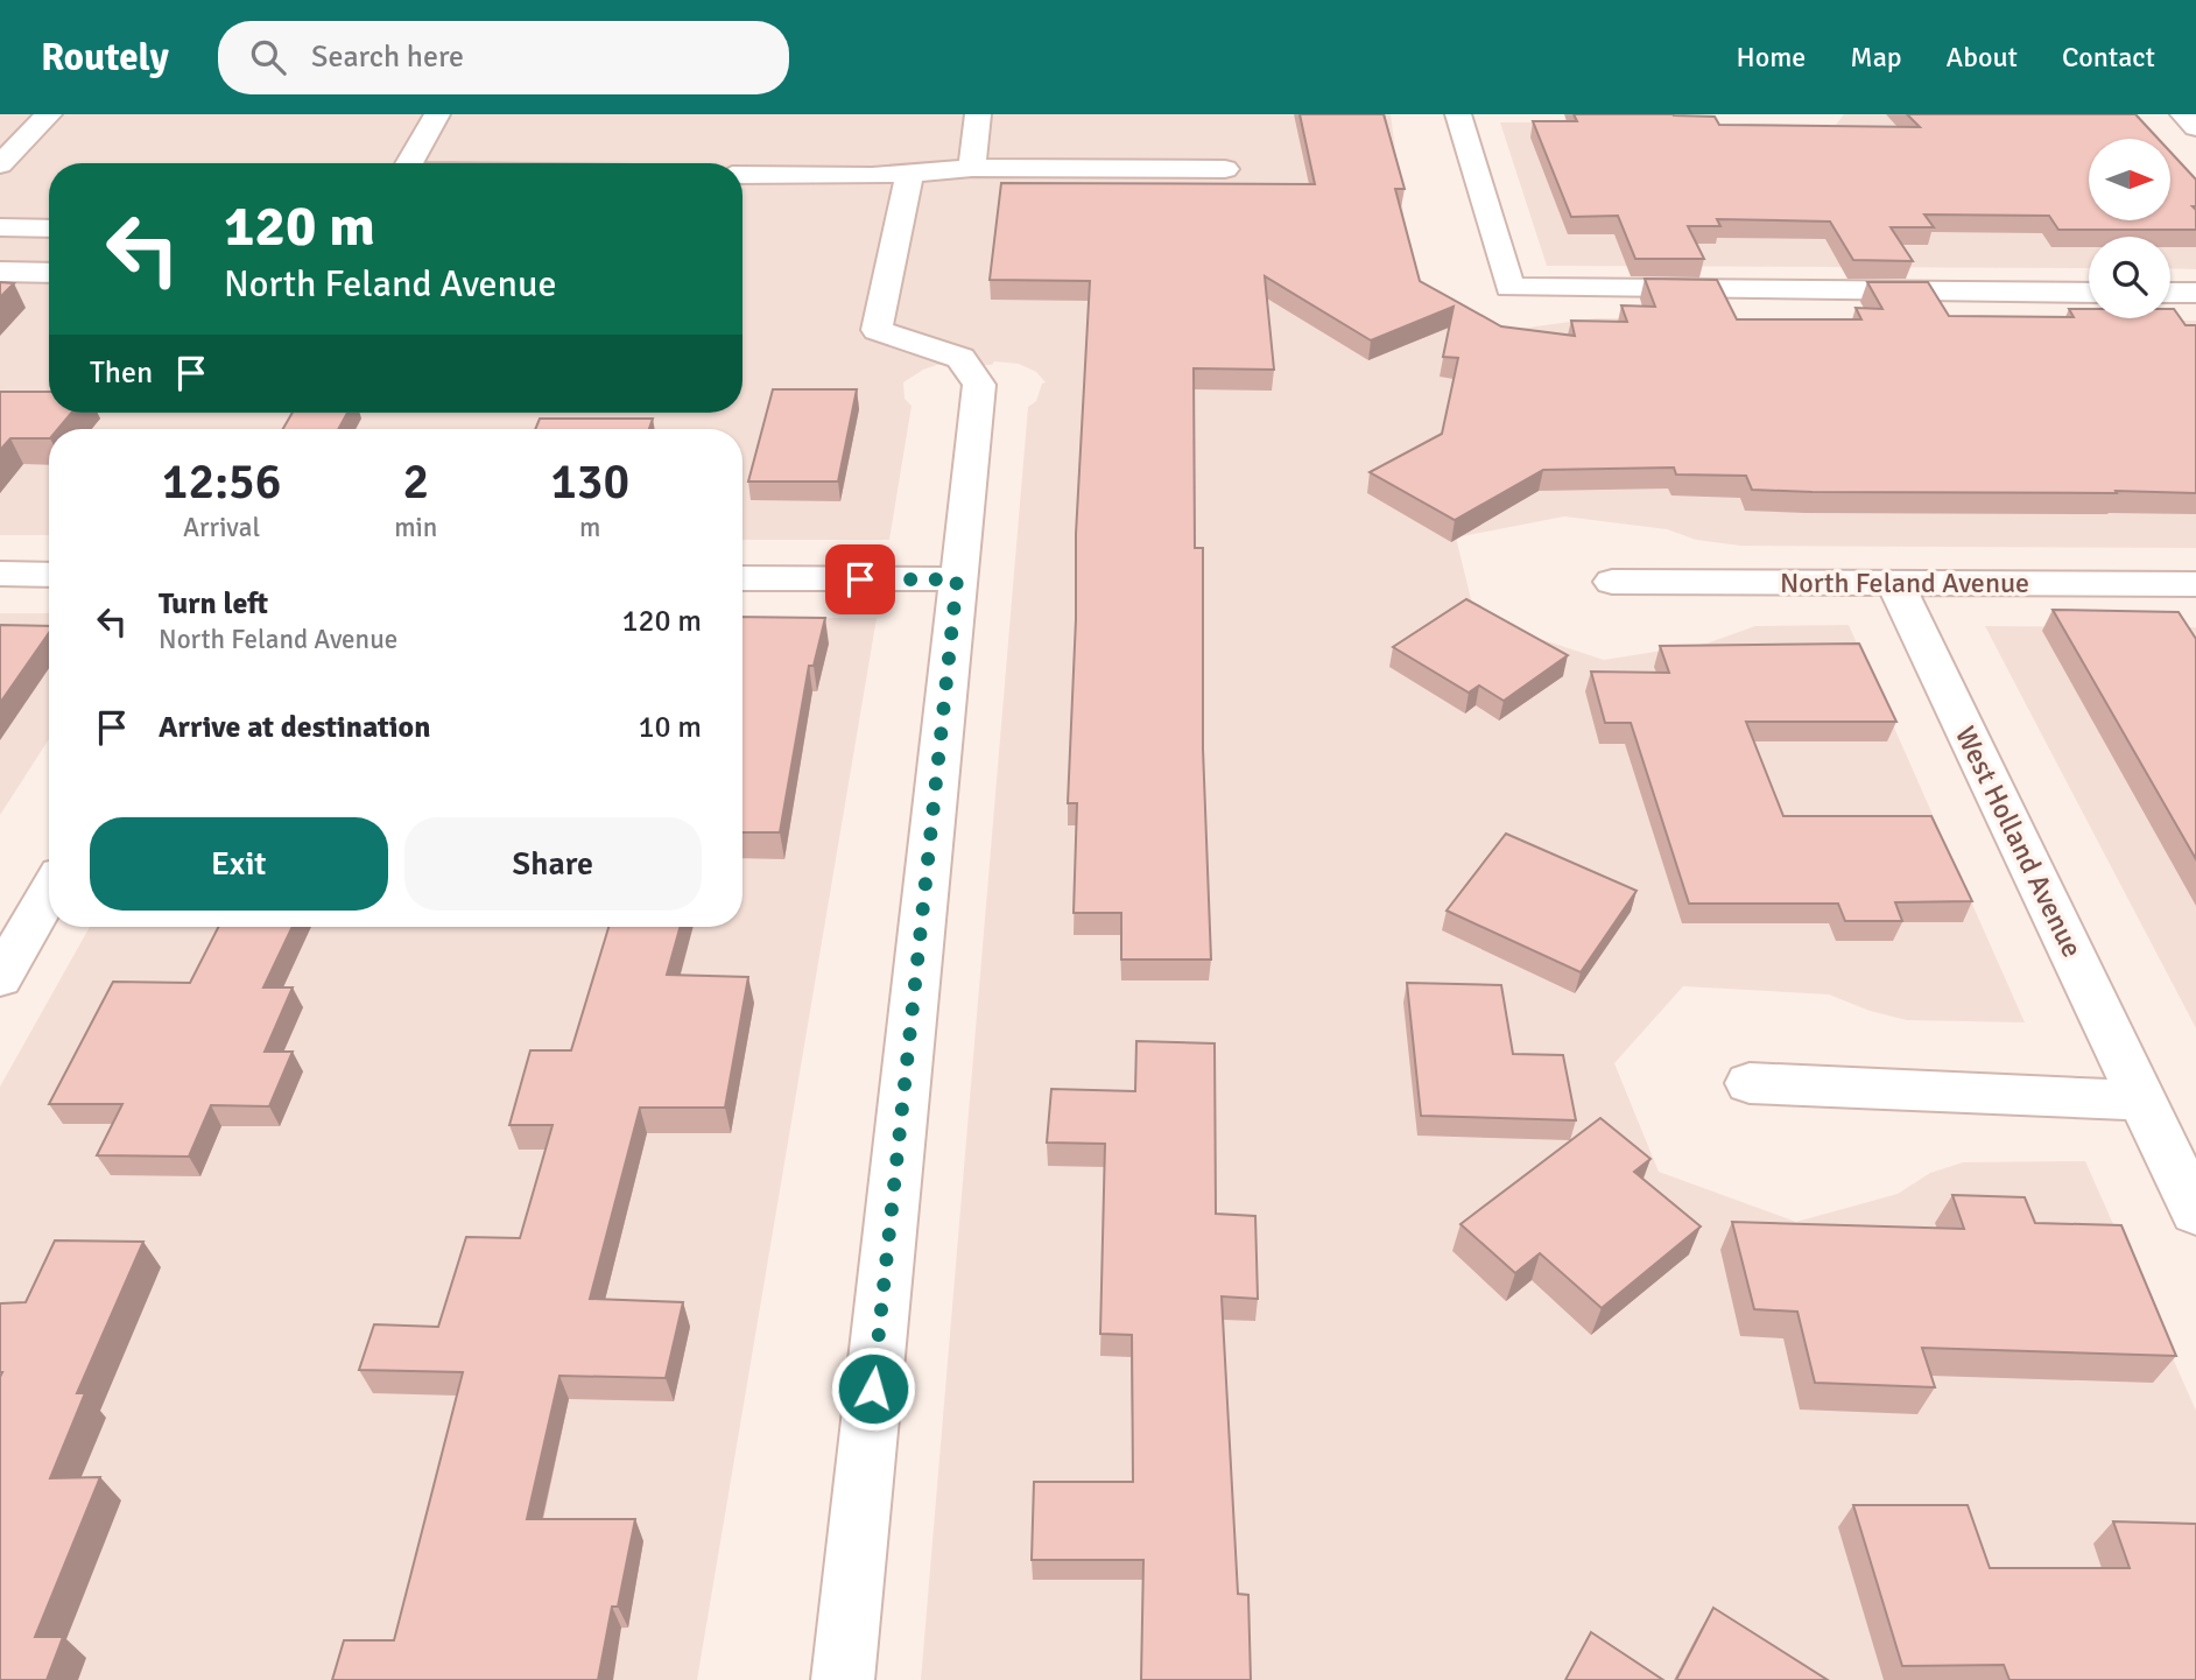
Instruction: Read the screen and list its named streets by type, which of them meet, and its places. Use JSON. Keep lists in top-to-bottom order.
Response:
{
  "streets": {
    "street": ["North Feland Avenue", "West Holland Avenue"]
  },
  "crossings": [
    ["North Feland Avenue", "West Holland Avenue"]
  ],
  "north": "right",
  "page": {
    "header": "Routely",
    "search": "Search here",
    "nav": [
      "Home",
      "Map",
      "About",
      "Contact"
    ],
    "turn": ["120 m", "North Feland Avenue"],
    "then": "Then",
    "eta": [
      "12:56",
      "Arrival",
      "2",
      "min",
      "130",
      "m"
    ],
    "list": [
      {
        "name": "Turn left",
        "note": "North Feland Avenue",
        "value": "120 m"
      },
      {
        "name": "Arrive at destination",
        "value": "10 m"
      }
    ],
    "buttons": ["Exit", "Share"]
  }
}
